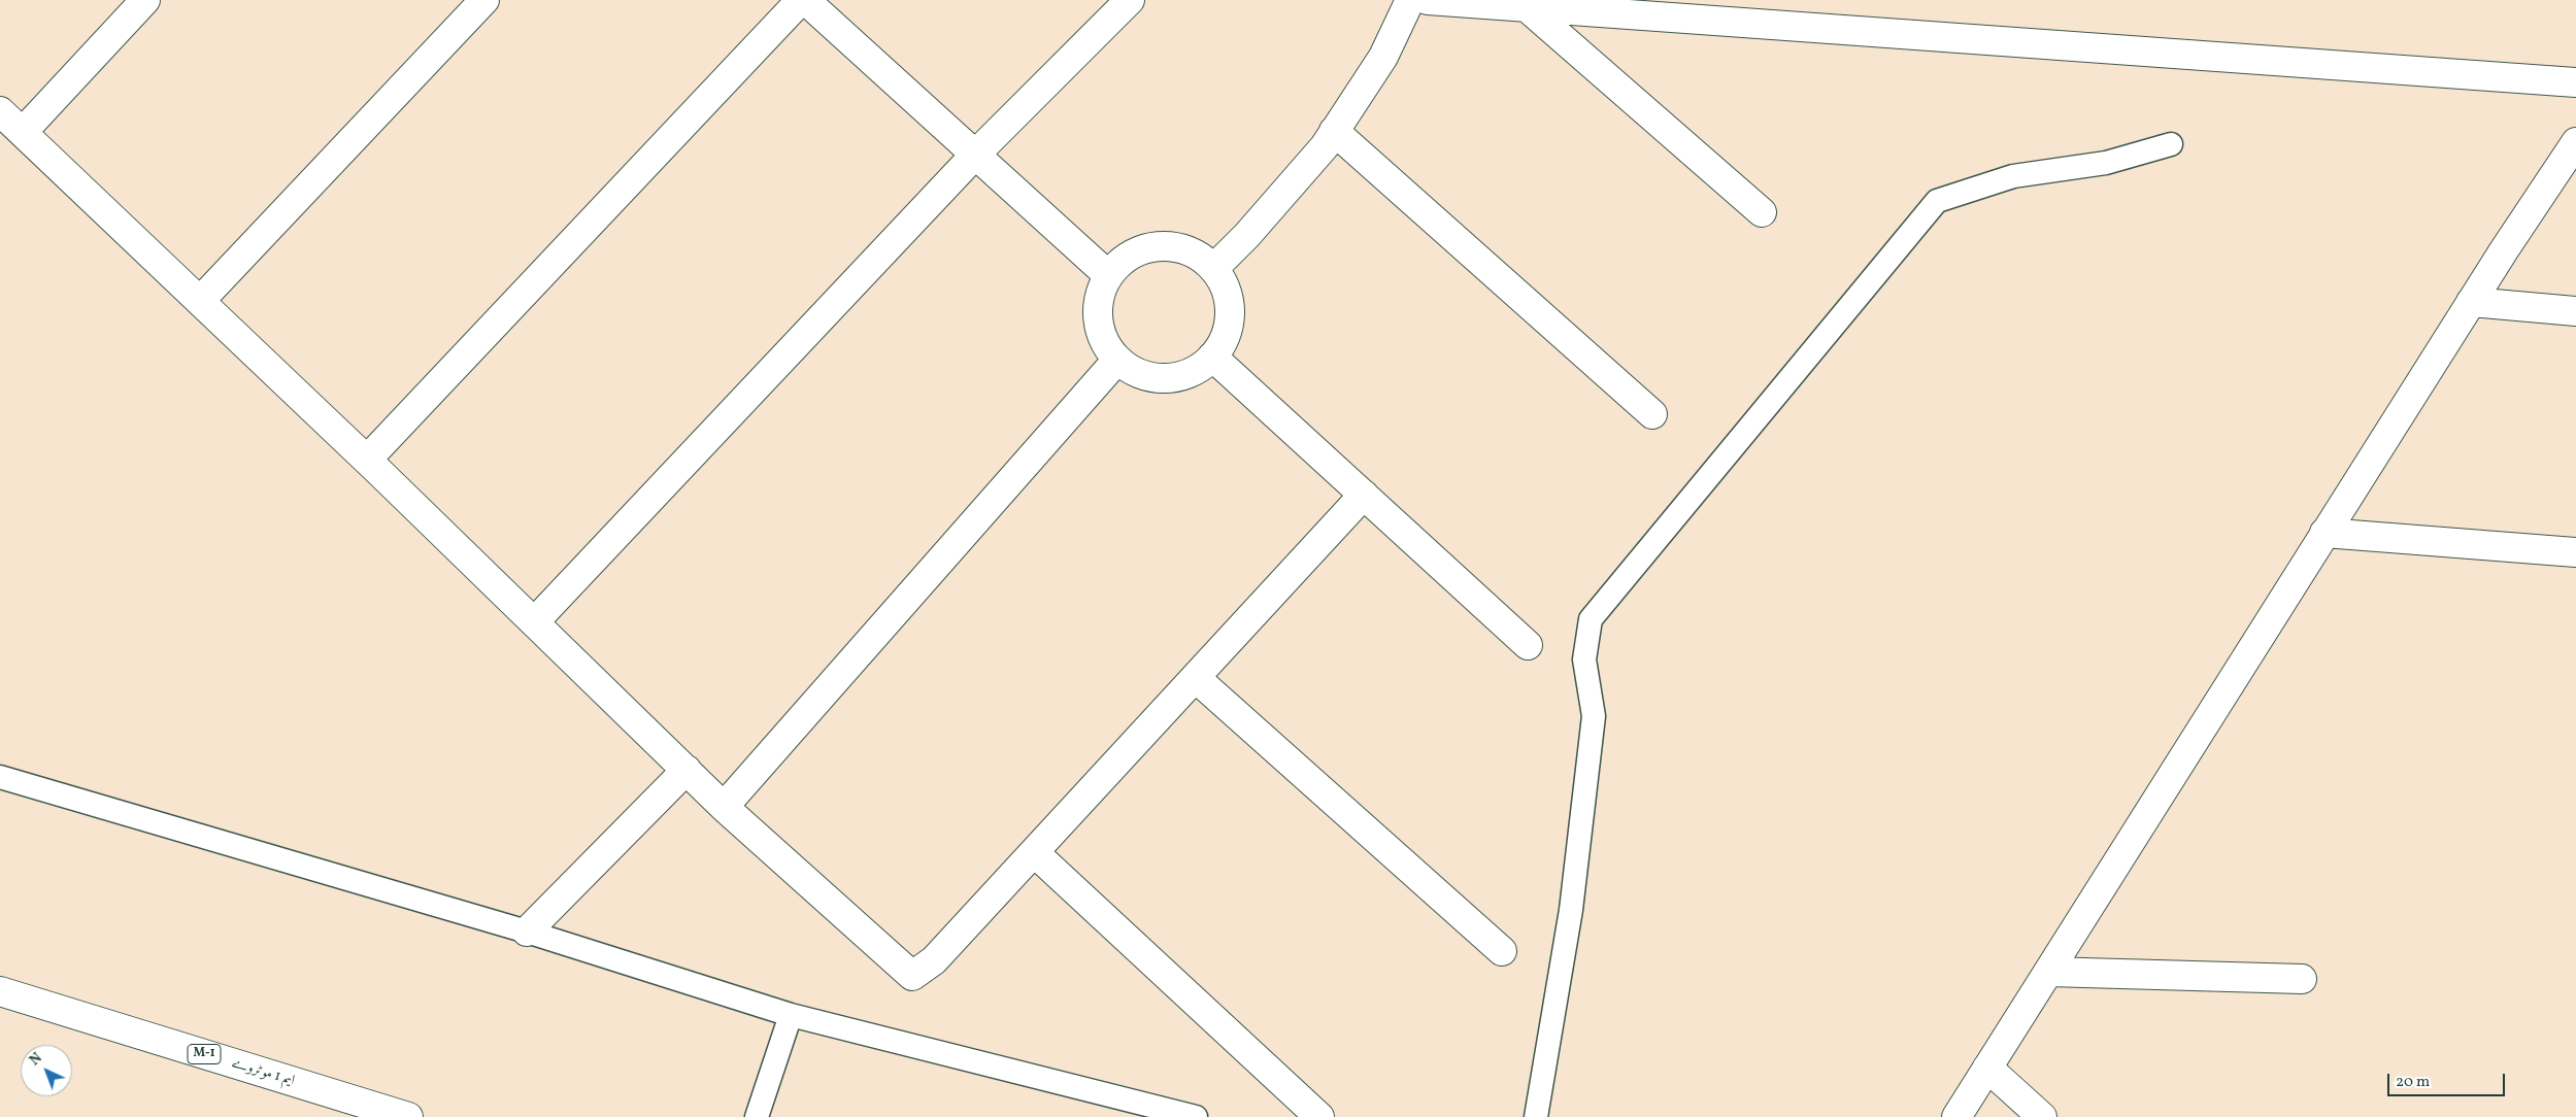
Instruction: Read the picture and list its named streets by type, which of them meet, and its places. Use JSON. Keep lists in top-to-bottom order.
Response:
{
  "streets": {
    "main road": ["M-1", "ایم 1 موٹروے"]
  },
  "scale_bar": "20 m",
  "north": "top left"
}
